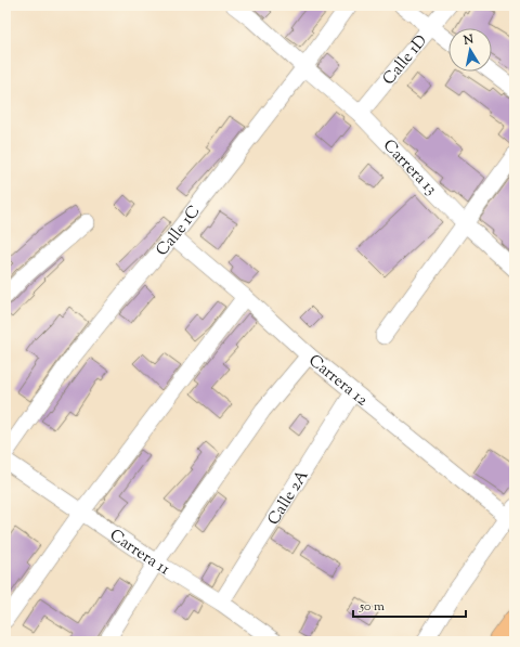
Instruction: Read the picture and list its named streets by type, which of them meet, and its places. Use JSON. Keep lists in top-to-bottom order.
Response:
{
  "streets": {
    "street": [
      "Calle 1D",
      "Carrera 13",
      "Calle 1C",
      "Carrera 12",
      "Calle 2A",
      "Carrera 11"
    ]
  },
  "crossings": [
    ["Calle 1D", "Carrera 13"],
    ["Carrera 13", "Calle 1C"],
    ["Calle 1C", "Carrera 12"],
    ["Carrera 12", "Calle 2A"],
    ["Calle 2A", "Carrera 11"]
  ],
  "scale_bar": "50 m",
  "north": "top"
}
